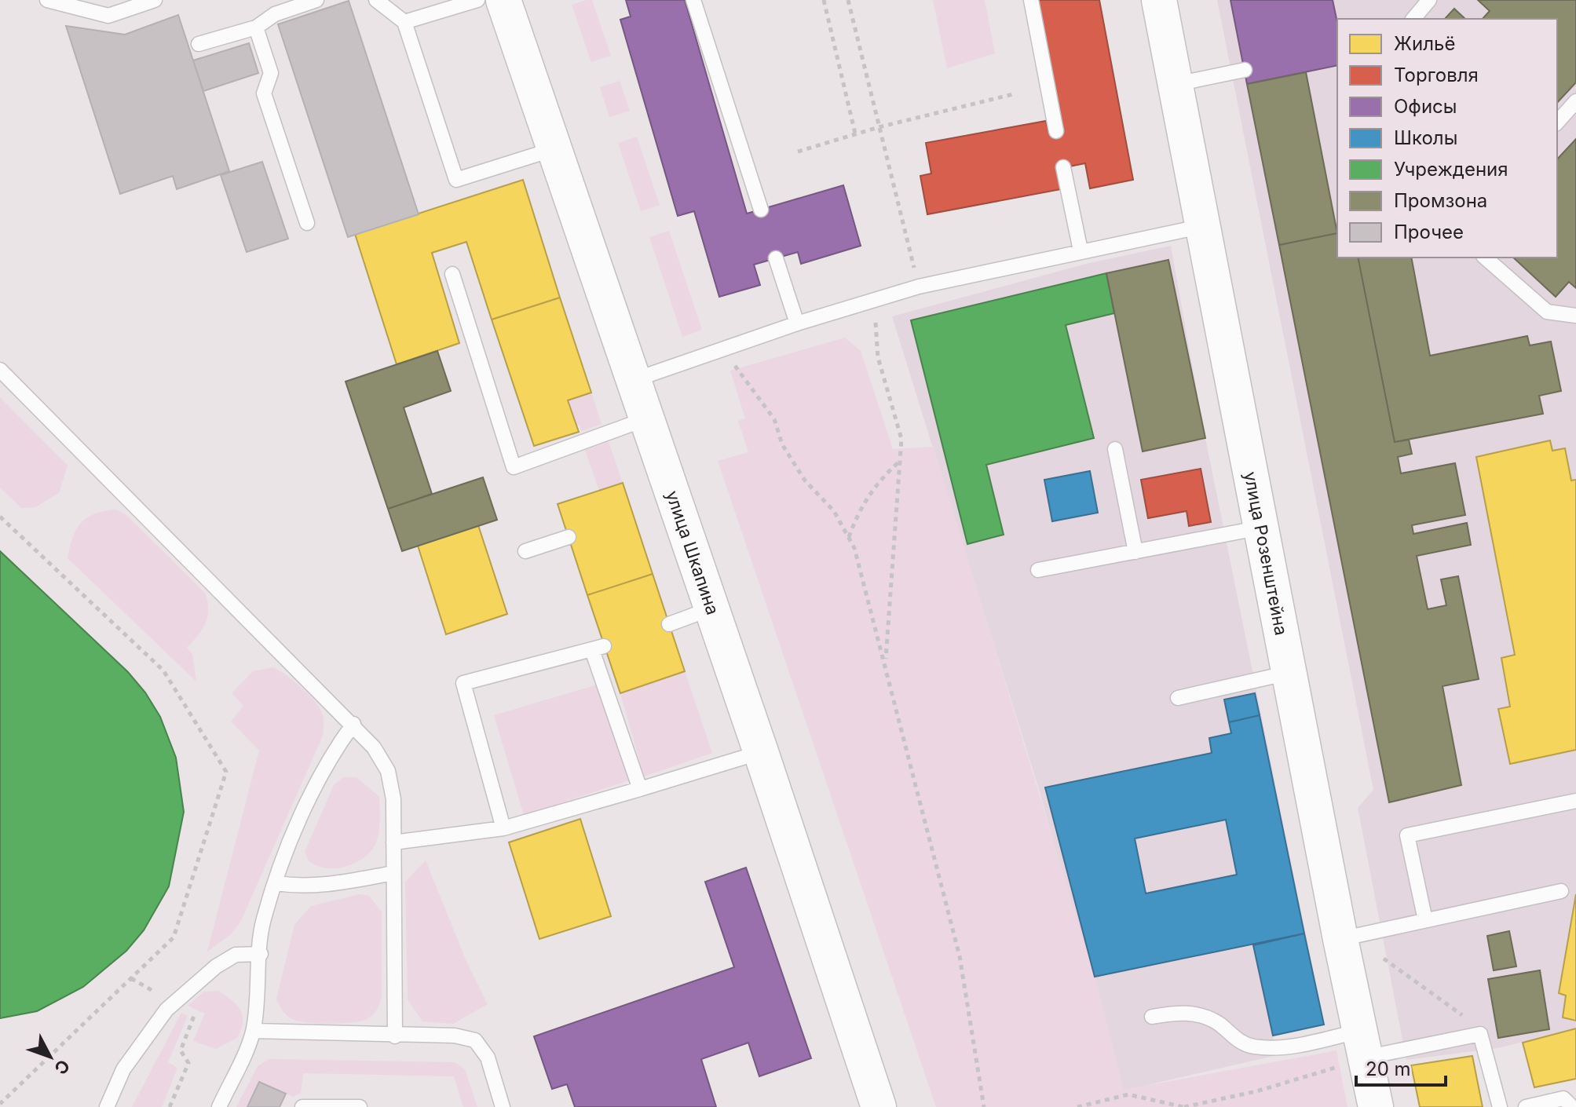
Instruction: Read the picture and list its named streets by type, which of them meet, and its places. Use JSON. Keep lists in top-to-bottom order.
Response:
{
  "streets": {
    "main road": ["улица Шкапина", "улица Розенштейна"]
  },
  "legend": [
    "Жильё",
    "Торговля",
    "Офисы",
    "Школы",
    "Учреждения",
    "Промзона",
    "Прочее"
  ],
  "scale_bar": "20 m",
  "north": "bottom right"
}
